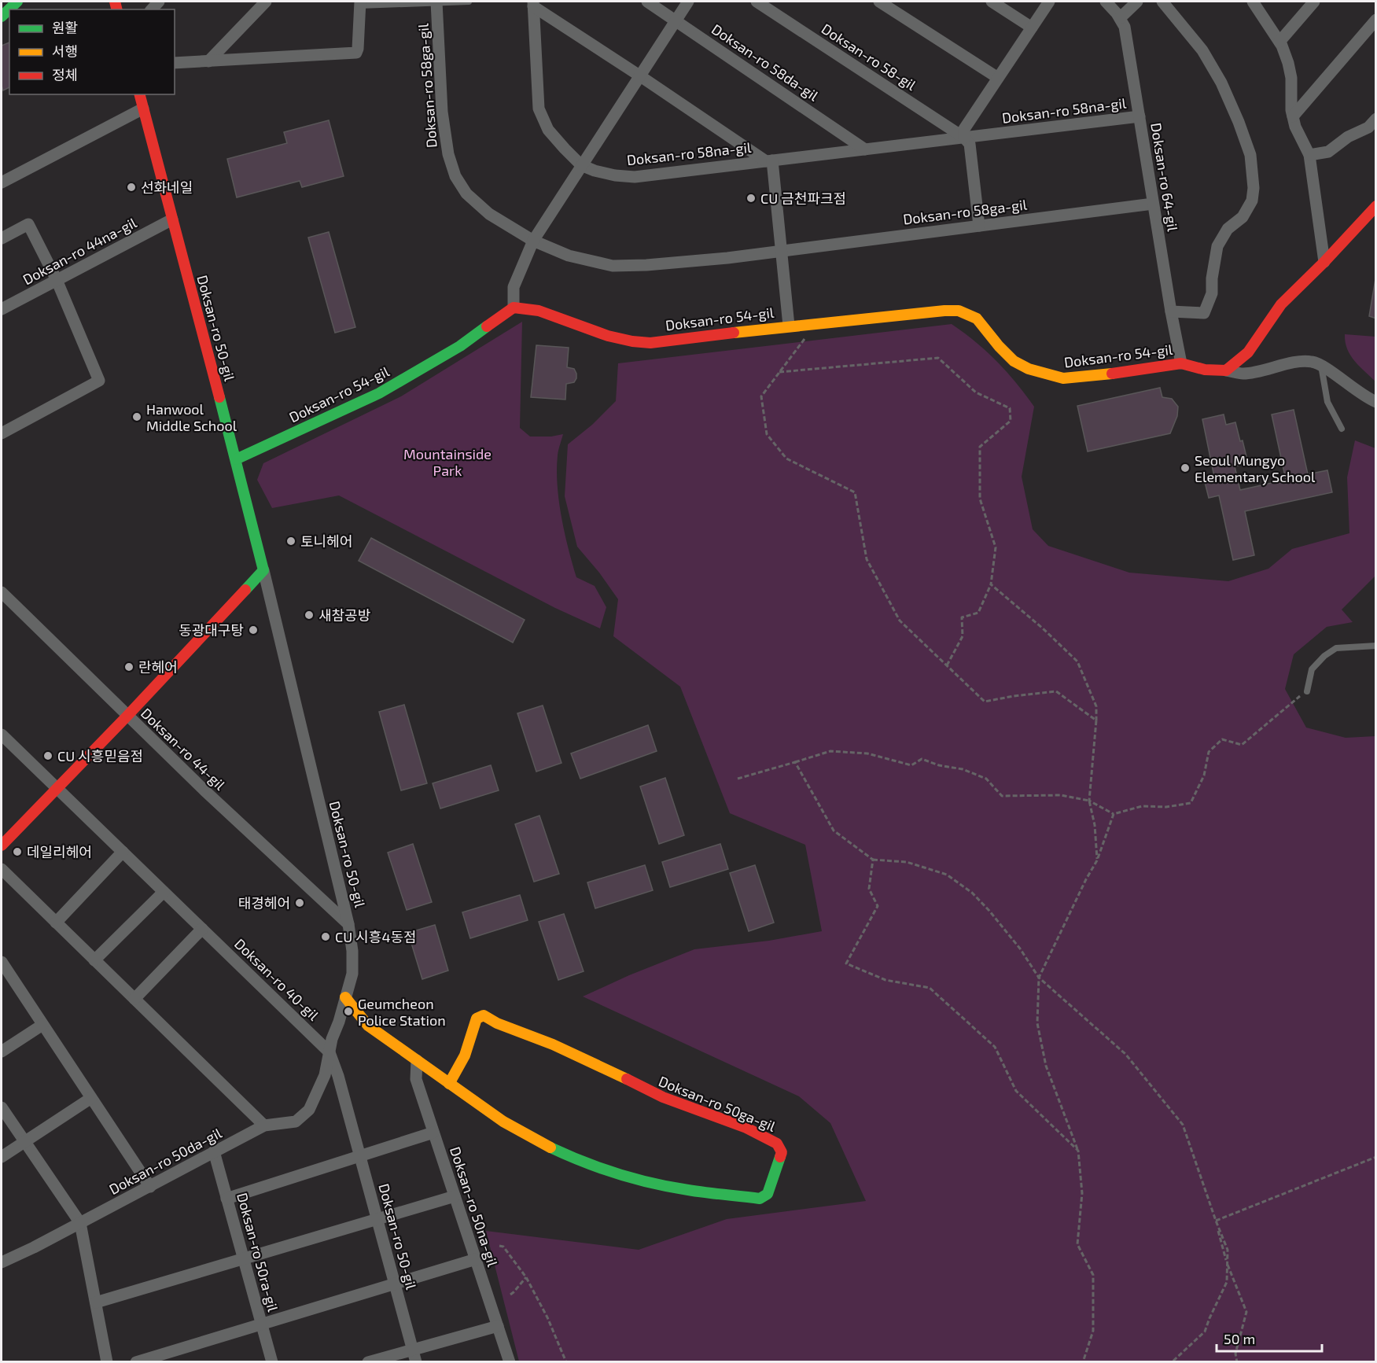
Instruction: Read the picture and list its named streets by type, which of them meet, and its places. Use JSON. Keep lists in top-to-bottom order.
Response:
{
  "streets": {
    "street": [
      "Doksan-ro 58-gil",
      "Doksan-ro 58da-gil",
      "Doksan-ro 58ga-gil",
      "Doksan-ro 58na-gil",
      "Doksan-ro 64-gil",
      "Doksan-ro 44na-gil",
      "Doksan-ro 54-gil",
      "Doksan-ro 50-gil",
      "Doksan-ro 44-gil",
      "Doksan-ro 40-gil",
      "Doksan-ro 50ga-gil",
      "Doksan-ro 50da-gil",
      "Doksan-ro 50na-gil",
      "Doksan-ro 50ra-gil"
    ]
  },
  "crossings": [
    ["Doksan-ro 58-gil", "Doksan-ro 58na-gil"],
    ["Doksan-ro 58da-gil", "Doksan-ro 58na-gil"],
    ["Doksan-ro 58ga-gil", "Doksan-ro 58na-gil"],
    ["Doksan-ro 58ga-gil", "Doksan-ro 64-gil"],
    ["Doksan-ro 58na-gil", "Doksan-ro 64-gil"],
    ["Doksan-ro 64-gil", "Doksan-ro 54-gil"],
    ["Doksan-ro 44na-gil", "Doksan-ro 50-gil"],
    ["Doksan-ro 54-gil", "Doksan-ro 50-gil"],
    ["Doksan-ro 50-gil", "Doksan-ro 44-gil"],
    ["Doksan-ro 50-gil", "Doksan-ro 40-gil"],
    ["Doksan-ro 50-gil", "Doksan-ro 50ga-gil"],
    ["Doksan-ro 50-gil", "Doksan-ro 50da-gil"],
    ["Doksan-ro 40-gil", "Doksan-ro 50da-gil"],
    ["Doksan-ro 50ga-gil", "Doksan-ro 50na-gil"],
    ["Doksan-ro 50da-gil", "Doksan-ro 50ra-gil"]
  ],
  "parks": ["Mountainside Park"],
  "places": [
    "선화네일",
    "CU 금천파크점",
    "Hanwool Middle School",
    "Seoul Mungyo Elementary School",
    "토니헤어",
    "새참공방",
    "동광대구탕",
    "란헤어",
    "CU 시흥믿음점",
    "데일리헤어",
    "태경헤어",
    "CU 시흥4동점",
    "Geumcheon Police Station"
  ],
  "legend": ["원활", "서행", "정체"],
  "scale_bar": "50 m"
}
